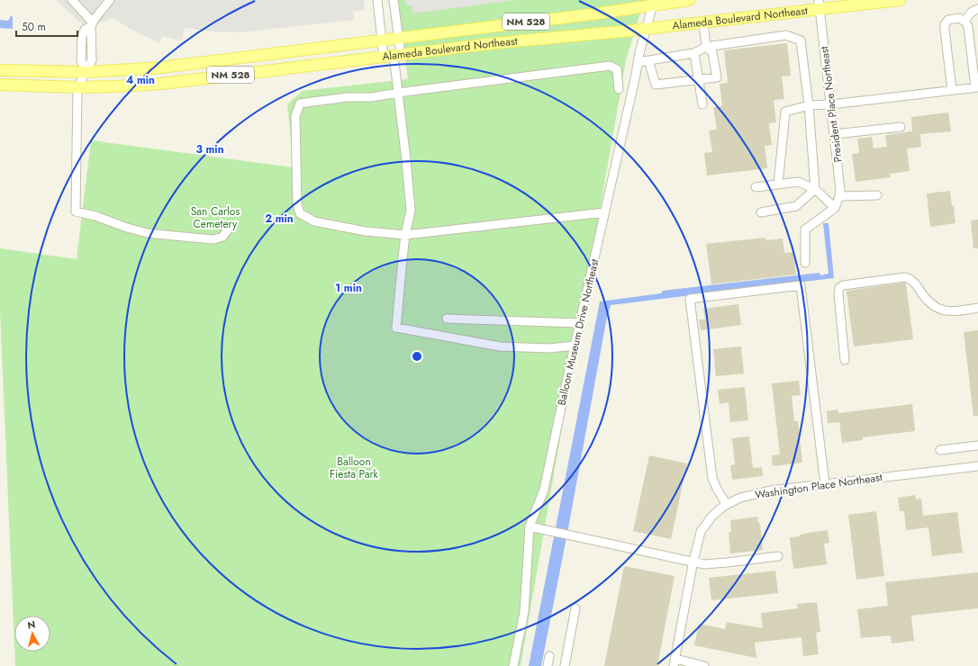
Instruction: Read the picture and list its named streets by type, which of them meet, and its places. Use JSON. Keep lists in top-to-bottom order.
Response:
{
  "streets": {
    "main road": ["Alameda Boulevard Northeast", "NM 528"],
    "street": ["President Place Northeast", "Balloon Museum Drive Northeast", "Washington Place Northeast"]
  },
  "crossings": [
    ["Alameda Boulevard Northeast", "President Place Northeast"],
    ["Alameda Boulevard Northeast", "Balloon Museum Drive Northeast"]
  ],
  "parks": ["San Carlos Cemetery", "Balloon Fiesta Park"],
  "scale_bar": "50 m",
  "north": "top",
  "rings": [
    "4 min",
    "3 min",
    "2 min",
    "1 min"
  ]
}
